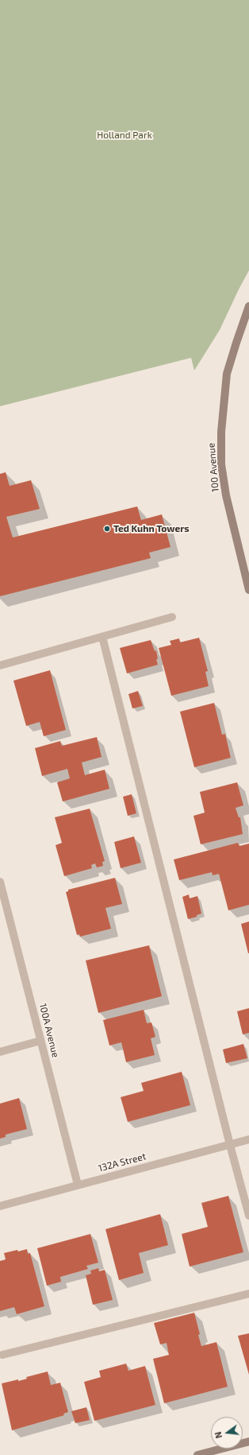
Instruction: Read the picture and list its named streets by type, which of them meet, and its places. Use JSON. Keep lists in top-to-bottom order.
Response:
{
  "streets": {
    "street": ["100 Avenue", "100A Avenue", "132A Street"]
  },
  "crossings": [
    ["100A Avenue", "132A Street"]
  ],
  "parks": ["Holland Park"],
  "places": ["Ted Kuhn Towers"],
  "north": "left"
}
